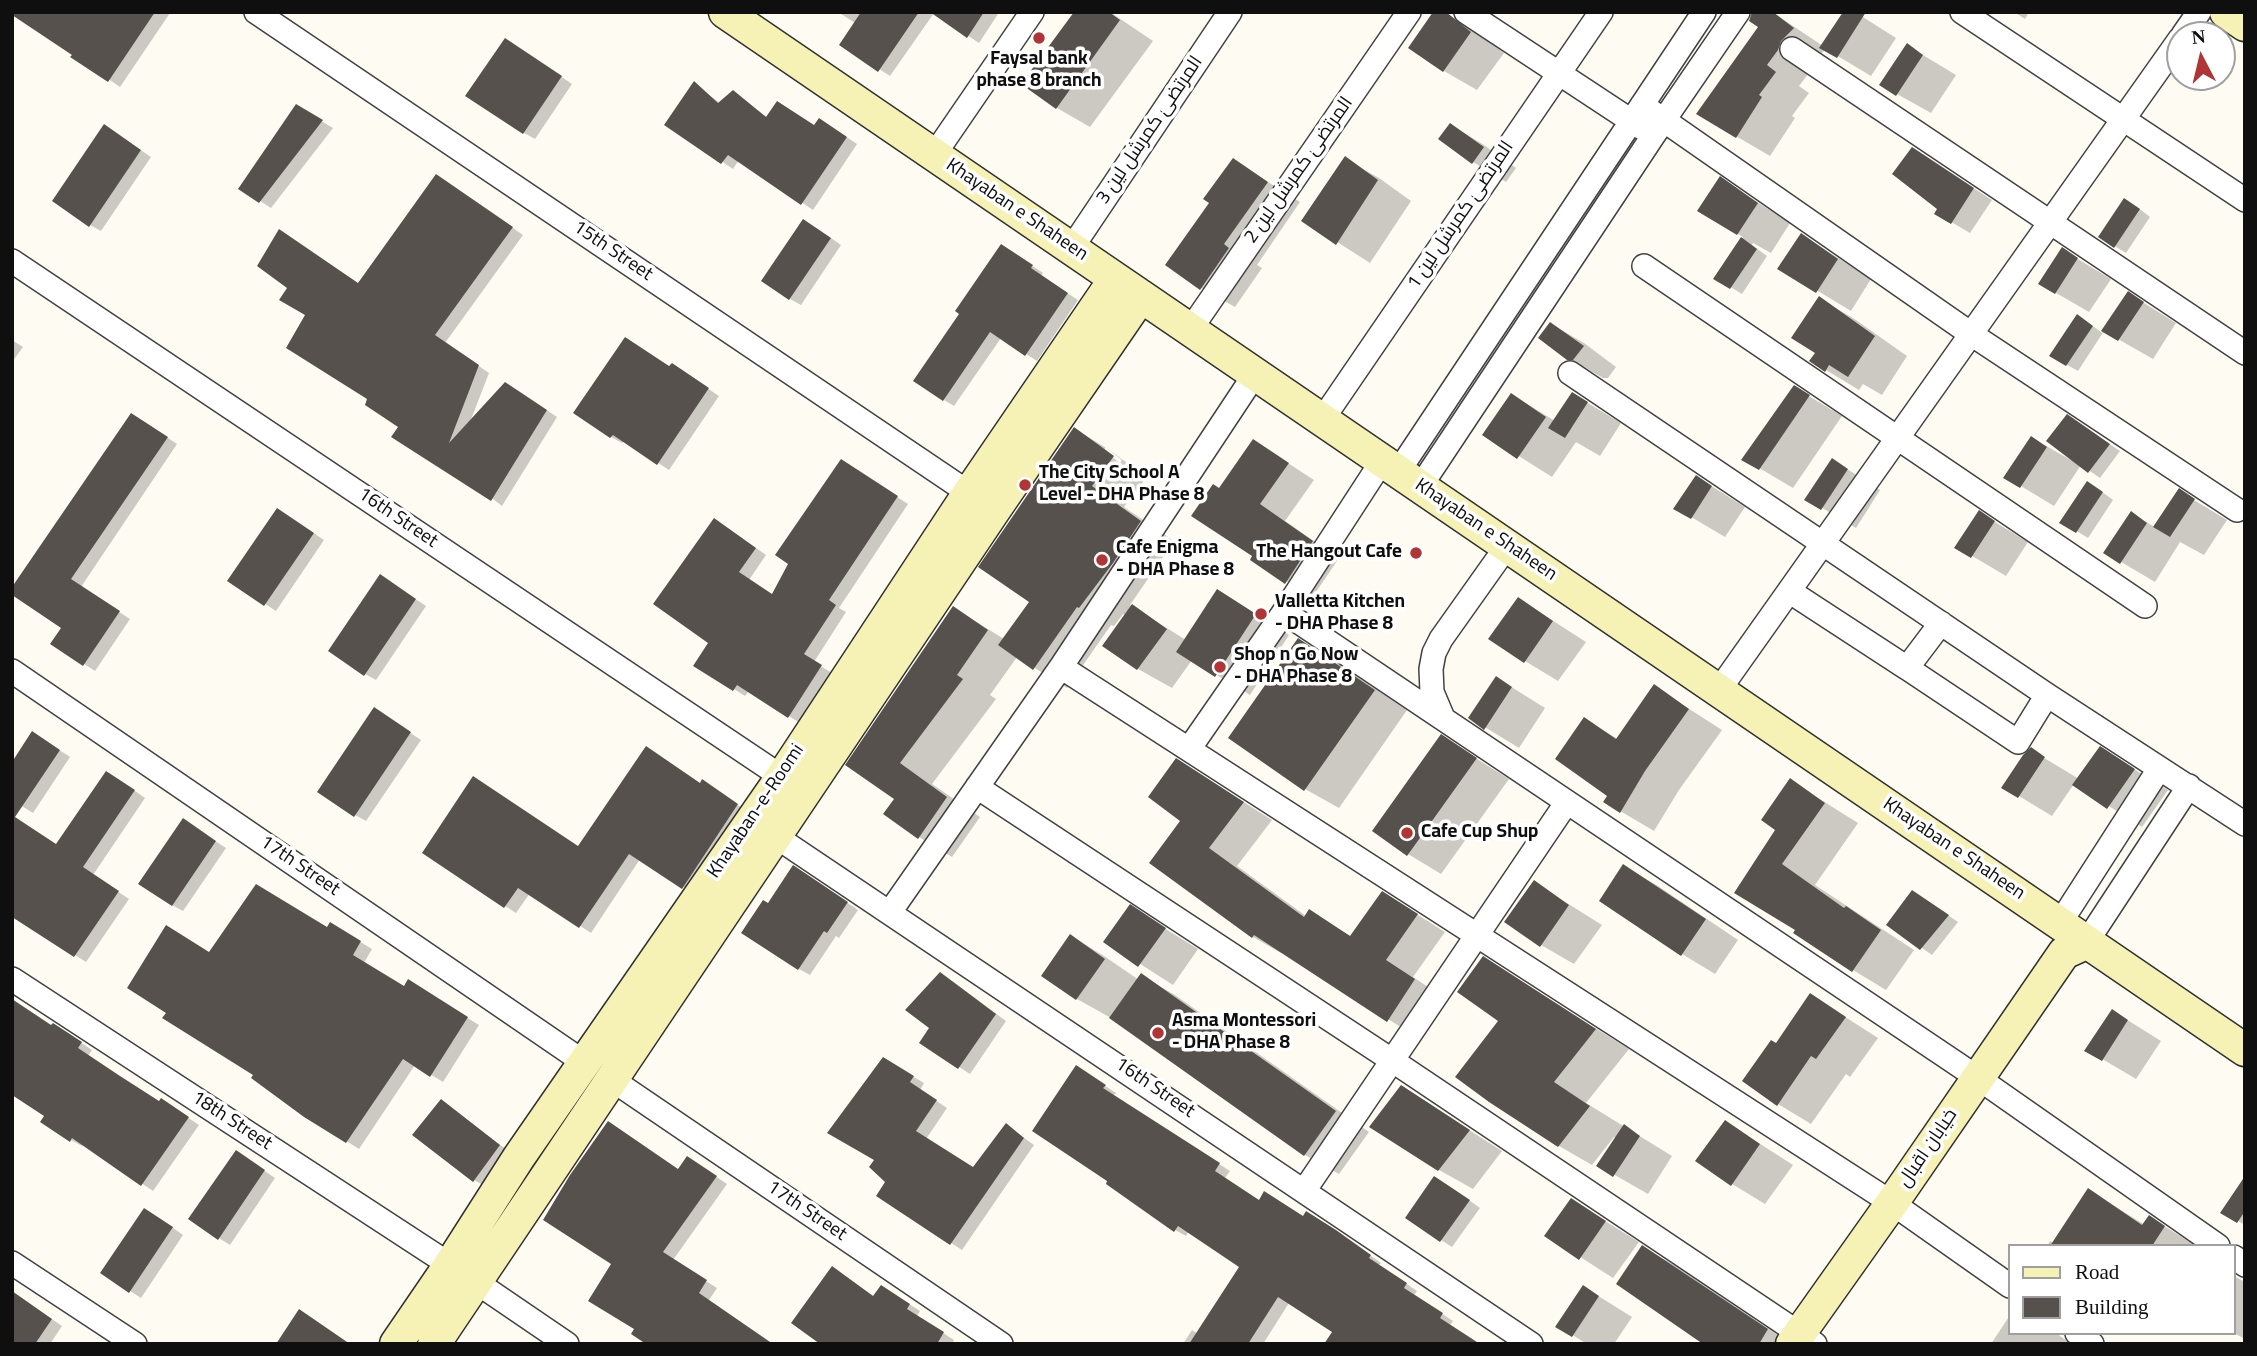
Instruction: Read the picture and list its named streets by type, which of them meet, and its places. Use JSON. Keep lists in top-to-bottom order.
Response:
{
  "streets": {
    "street": [
      "المرتضیٰ کمرشل لین 3",
      "المرتضیٰ کمرشل لین 2",
      "Khayaban e Shaheen",
      "المرتضیٰ کمرشل لین 1",
      "15th Street",
      "16th Street",
      "Khayaban-e-Roomi",
      "17th Street",
      "18th Street",
      "خیابان اقبال"
    ]
  },
  "crossings": [
    ["المرتضیٰ کمرشل لین 3", "Khayaban e Shaheen"],
    ["المرتضیٰ کمرشل لین 2", "Khayaban e Shaheen"],
    ["Khayaban e Shaheen", "المرتضیٰ کمرشل لین 1"],
    ["Khayaban e Shaheen", "Khayaban-e-Roomi"],
    ["Khayaban e Shaheen", "خیابان اقبال"],
    ["15th Street", "Khayaban-e-Roomi"],
    ["16th Street", "Khayaban-e-Roomi"],
    ["Khayaban-e-Roomi", "17th Street"],
    ["Khayaban-e-Roomi", "18th Street"]
  ],
  "places": [
    "Faysal bank phase 8 branch",
    "The City School A Level - DHA Phase 8",
    "The Hangout Cafe",
    "Cafe Enigma - DHA Phase 8",
    "Valletta Kitchen - DHA Phase 8",
    "Shop n Go Now - DHA Phase 8",
    "Cafe Cup Shup",
    "Asma Montessori - DHA Phase 8"
  ],
  "legend": ["Road", "Building"],
  "north": "top"
}
